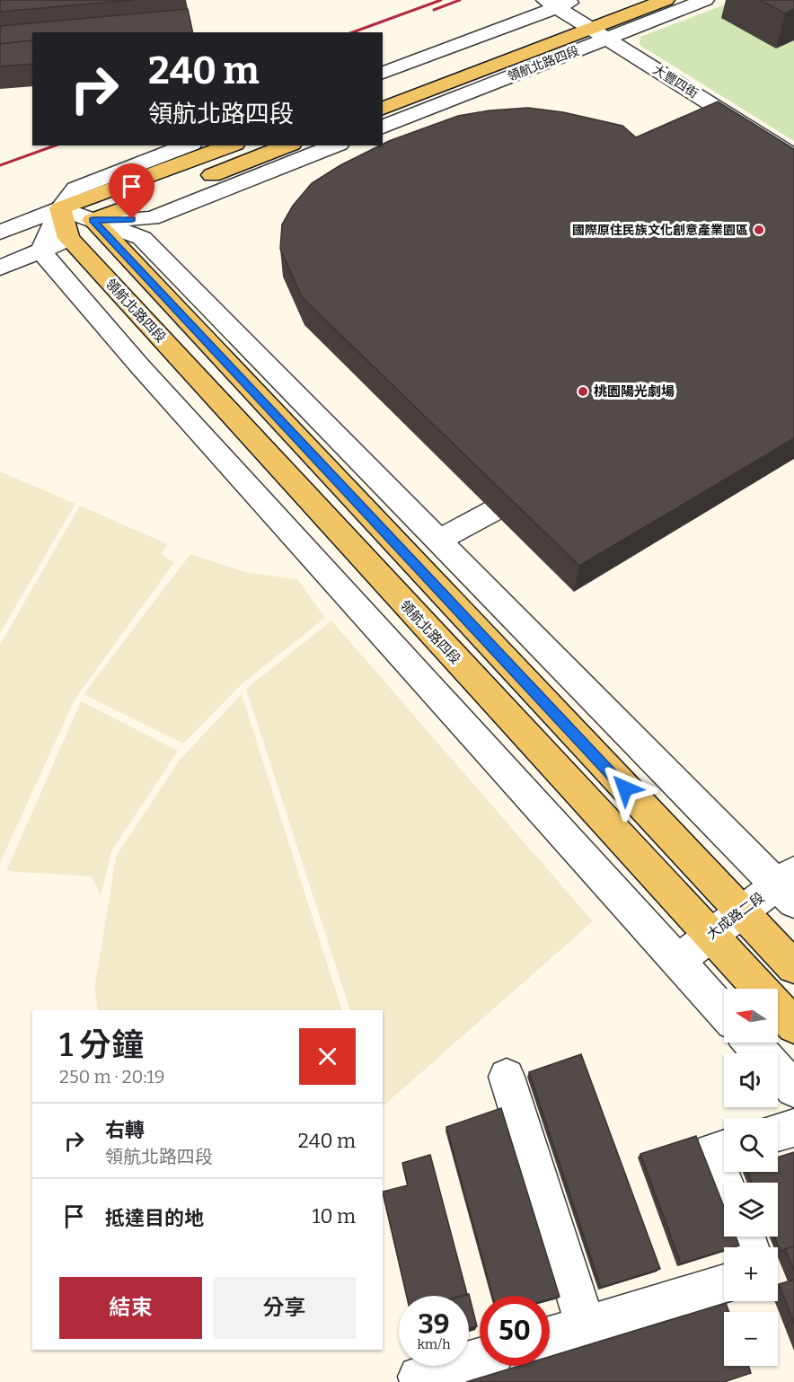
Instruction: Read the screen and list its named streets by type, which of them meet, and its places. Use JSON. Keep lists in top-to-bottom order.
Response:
{
  "streets": {
    "main road": ["領航北路四段"],
    "street": ["大豐四街", "大成路二段"]
  },
  "crossings": [
    ["領航北路四段", "大豐四街"],
    ["領航北路四段", "大成路二段"]
  ],
  "places": ["國際原住民族文化創意產業園區", "桃園陽光劇場"],
  "north": "left",
  "page": {
    "turn": ["240 m", "領航北路四段"],
    "map_buttons": ["+", "−"],
    "heading": ["1 分鐘", "250 m · 20:19"],
    "list": [
      {
        "name": "右轉",
        "note": "領航北路四段",
        "value": "240 m"
      },
      {
        "name": "抵達目的地",
        "value": "10 m"
      }
    ],
    "buttons": ["結束", "分享"],
    "speed": "39 km/h",
    "limit": "50"
  }
}
